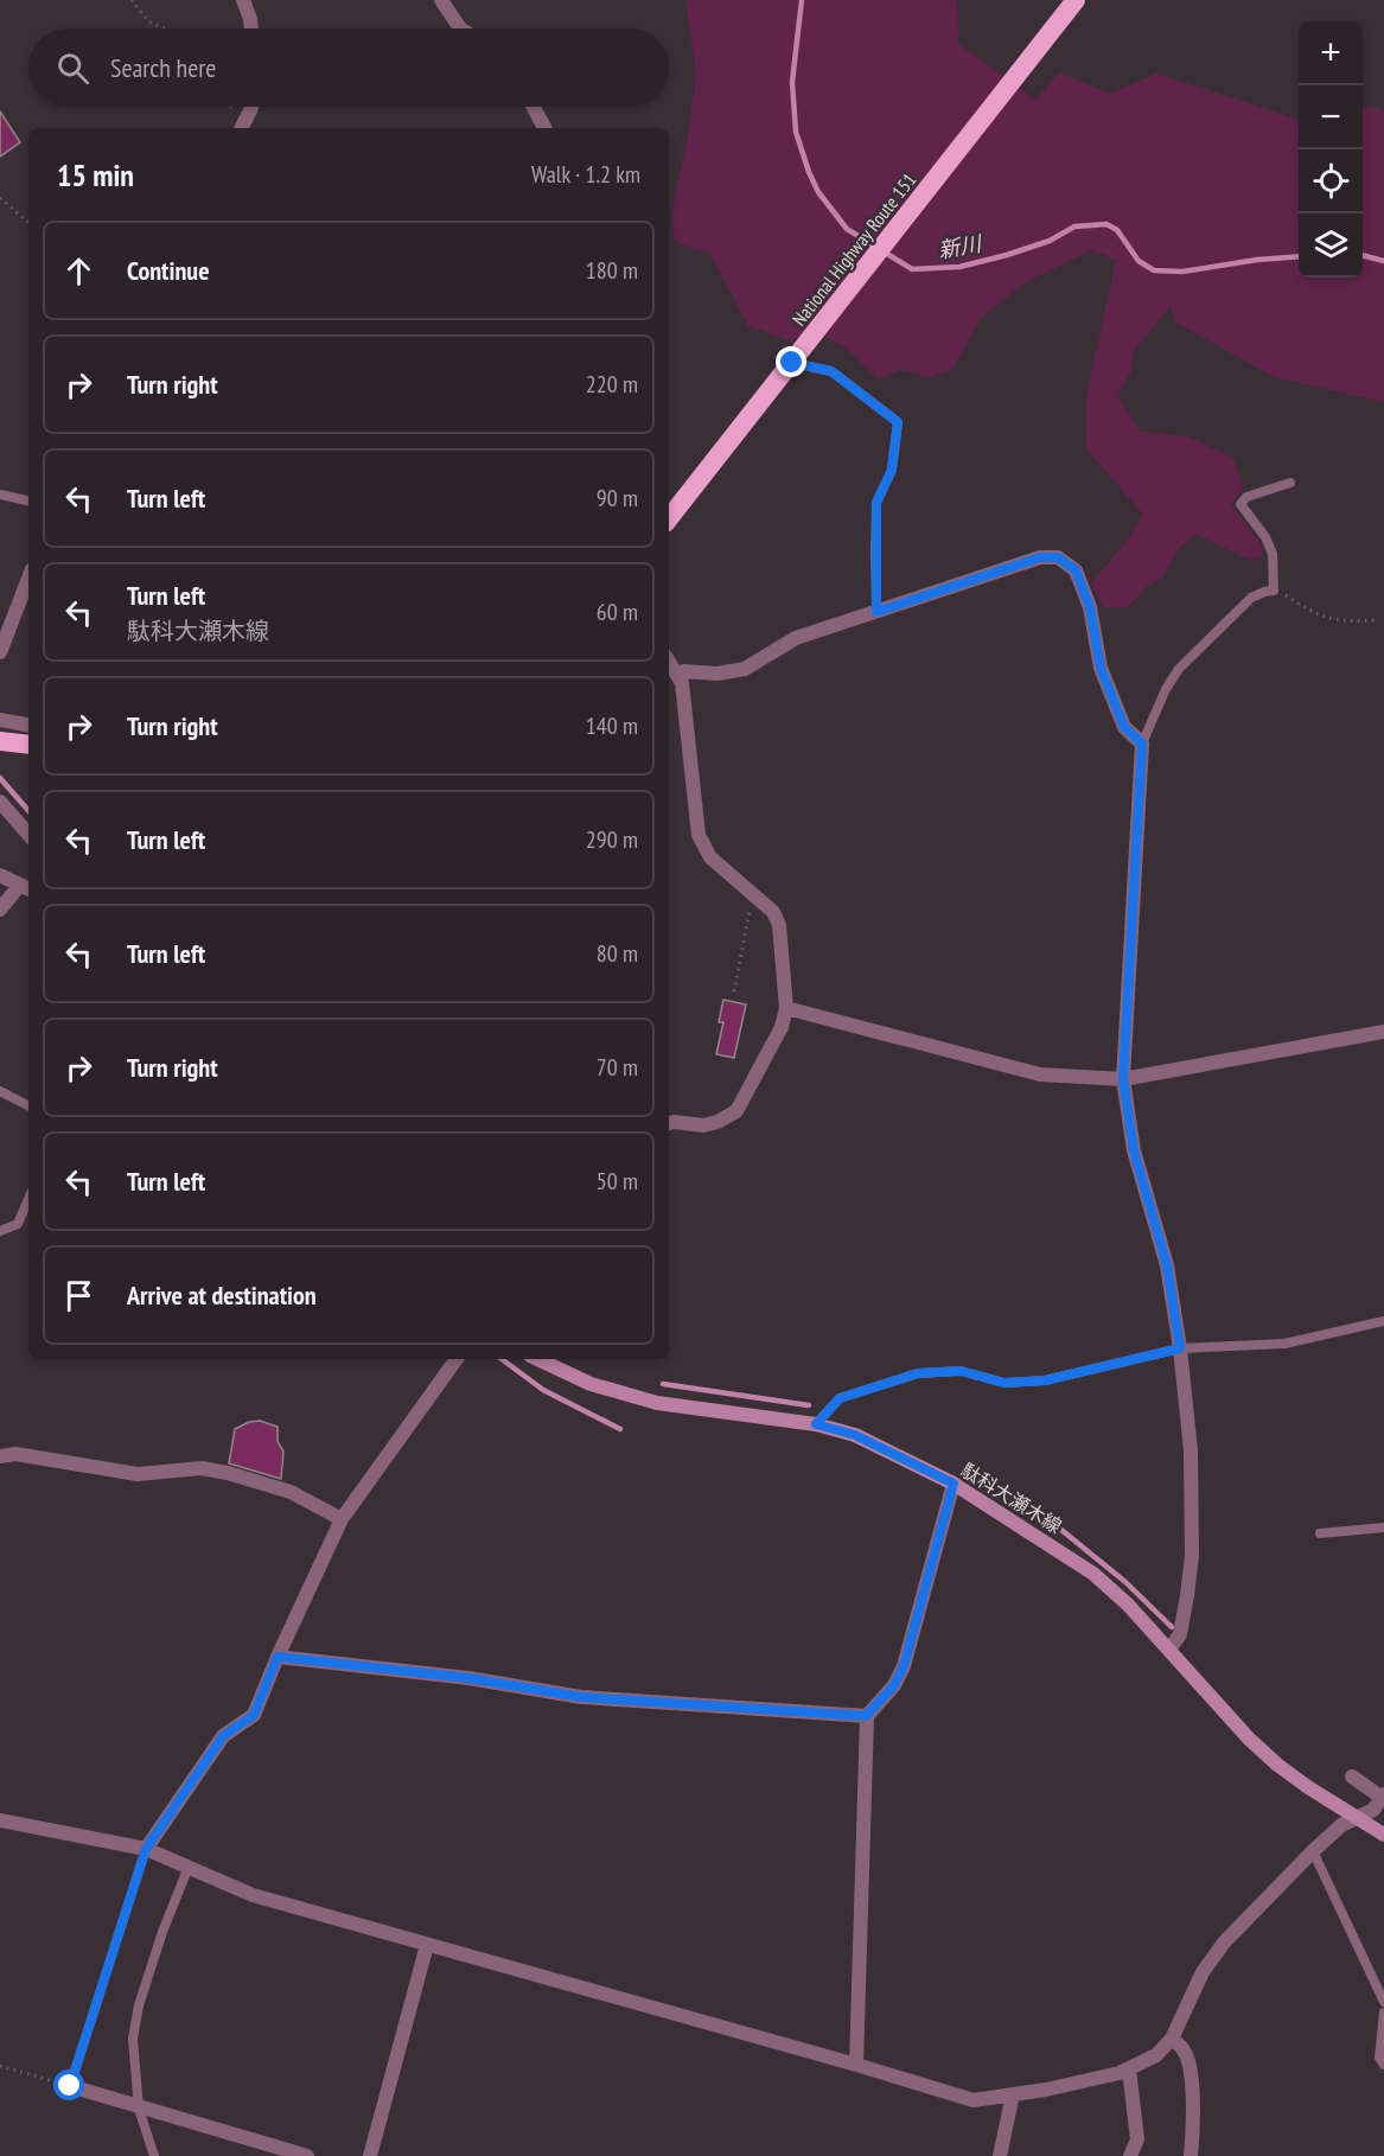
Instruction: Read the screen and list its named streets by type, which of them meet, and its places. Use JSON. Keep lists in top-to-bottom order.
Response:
{
  "streets": {
    "highway": ["National Highway Route 151"],
    "main road": ["駄科大瀬木線"]
  },
  "water": ["新川"],
  "page": {
    "map_buttons": ["+", "−"],
    "search": "Search here",
    "heading": ["15 min", "Walk · 1.2 km"],
    "list": [
      ["Continue", "180 m"],
      ["Turn right", "220 m"],
      ["Turn left", "90 m"],
      ["Turn left", "駄科大瀬木線", "60 m"],
      ["Turn right", "140 m"],
      ["Turn left", "290 m"],
      ["Turn left", "80 m"],
      ["Turn right", "70 m"],
      ["Turn left", "50 m"],
      "Arrive at destination"
    ]
  }
}
